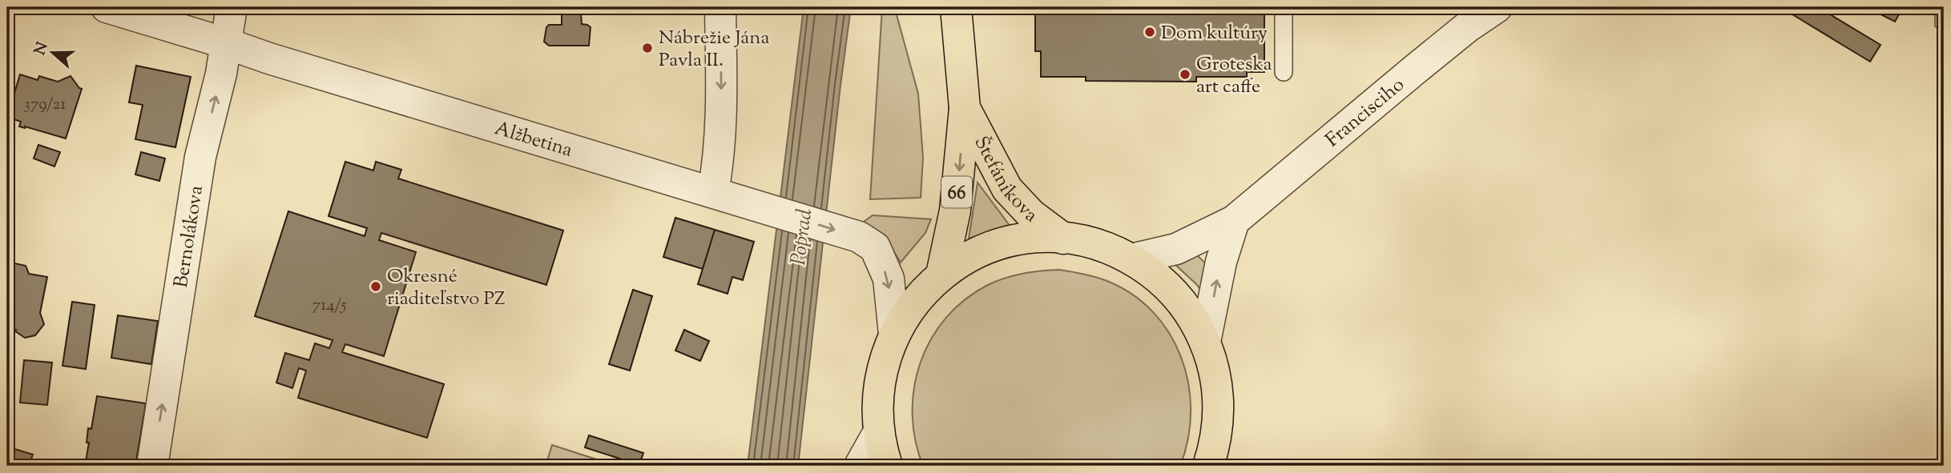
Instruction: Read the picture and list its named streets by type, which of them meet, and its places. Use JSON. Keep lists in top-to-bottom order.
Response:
{
  "streets": {
    "main road": ["Štefánikova", "66"],
    "street": ["Francisciho", "Alžbetina", "Bernolákova"]
  },
  "crossings": [
    ["Francisciho", "66"],
    ["Alžbetina", "66"],
    ["Alžbetina", "Bernolákova"],
    ["Štefánikova", "66"]
  ],
  "one_way": ["Štefánikova", "Bernolákova"],
  "water": ["Poprad"],
  "places": [
    "Dom kultúry",
    "Nábrežie Jána Pavla II.",
    "Groteska art caffe",
    "Okresné riaditeľstvo PZ"
  ],
  "house_numbers": ["379/21", "714/5"],
  "north": "left"
}
